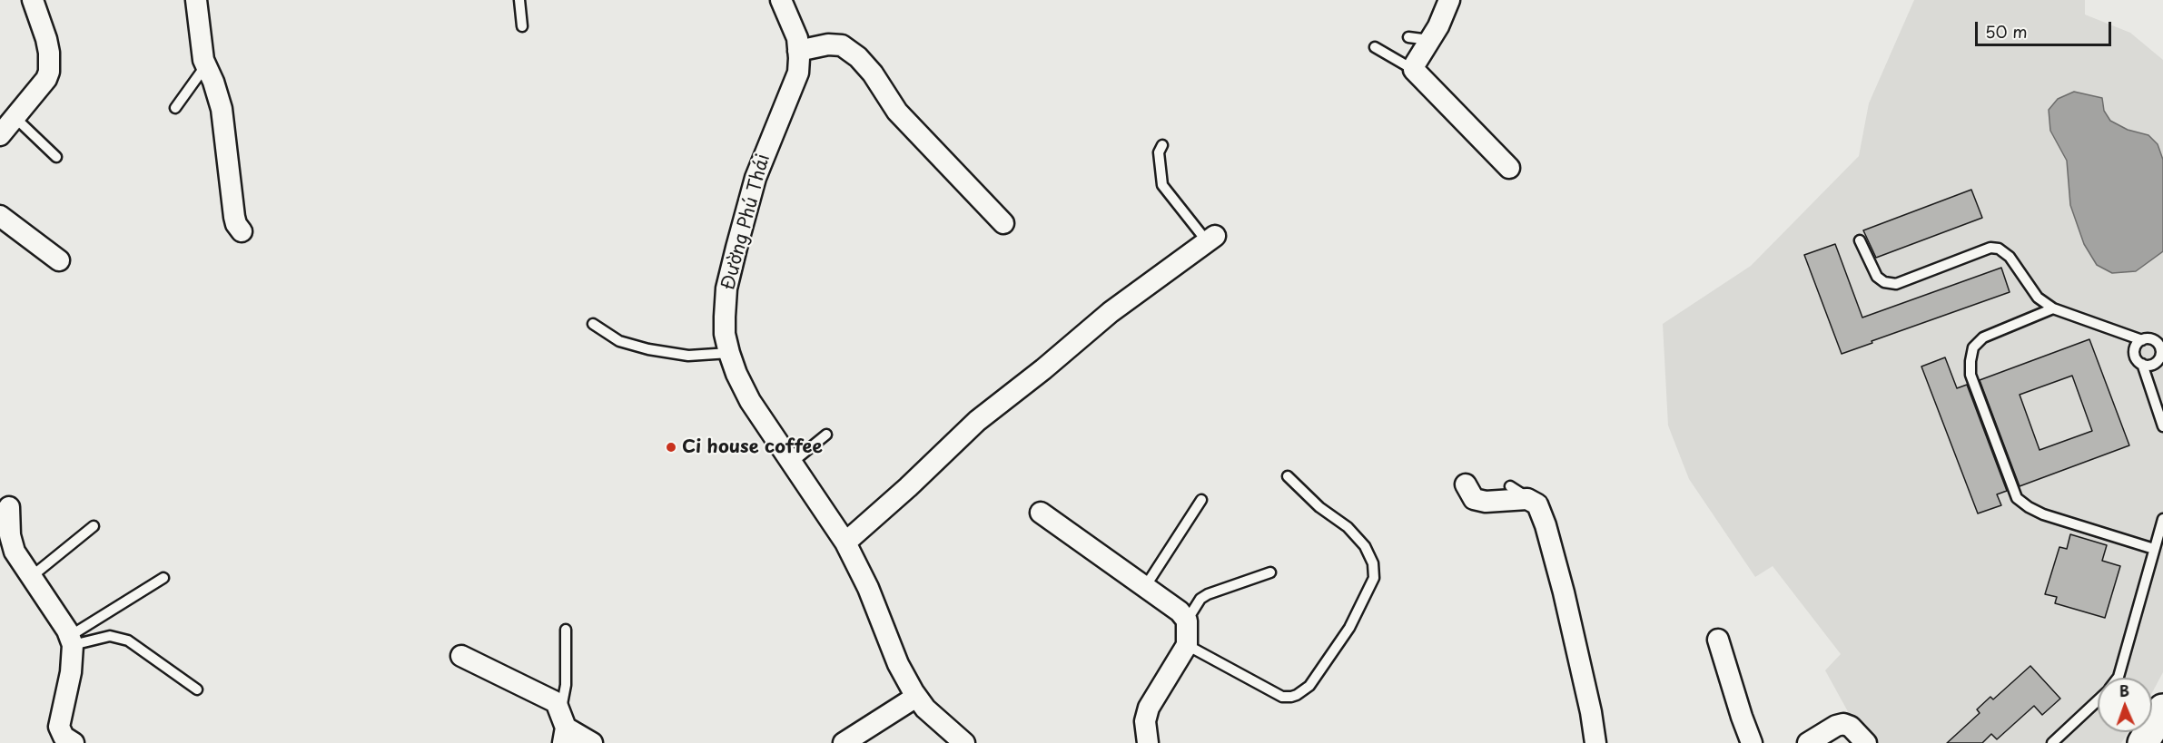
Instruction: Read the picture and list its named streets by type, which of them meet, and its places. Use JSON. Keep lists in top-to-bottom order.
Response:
{
  "streets": {
    "street": ["Đường Phú Thái"]
  },
  "places": ["Ci house coffee"],
  "scale_bar": "50 m",
  "north": "top"
}
